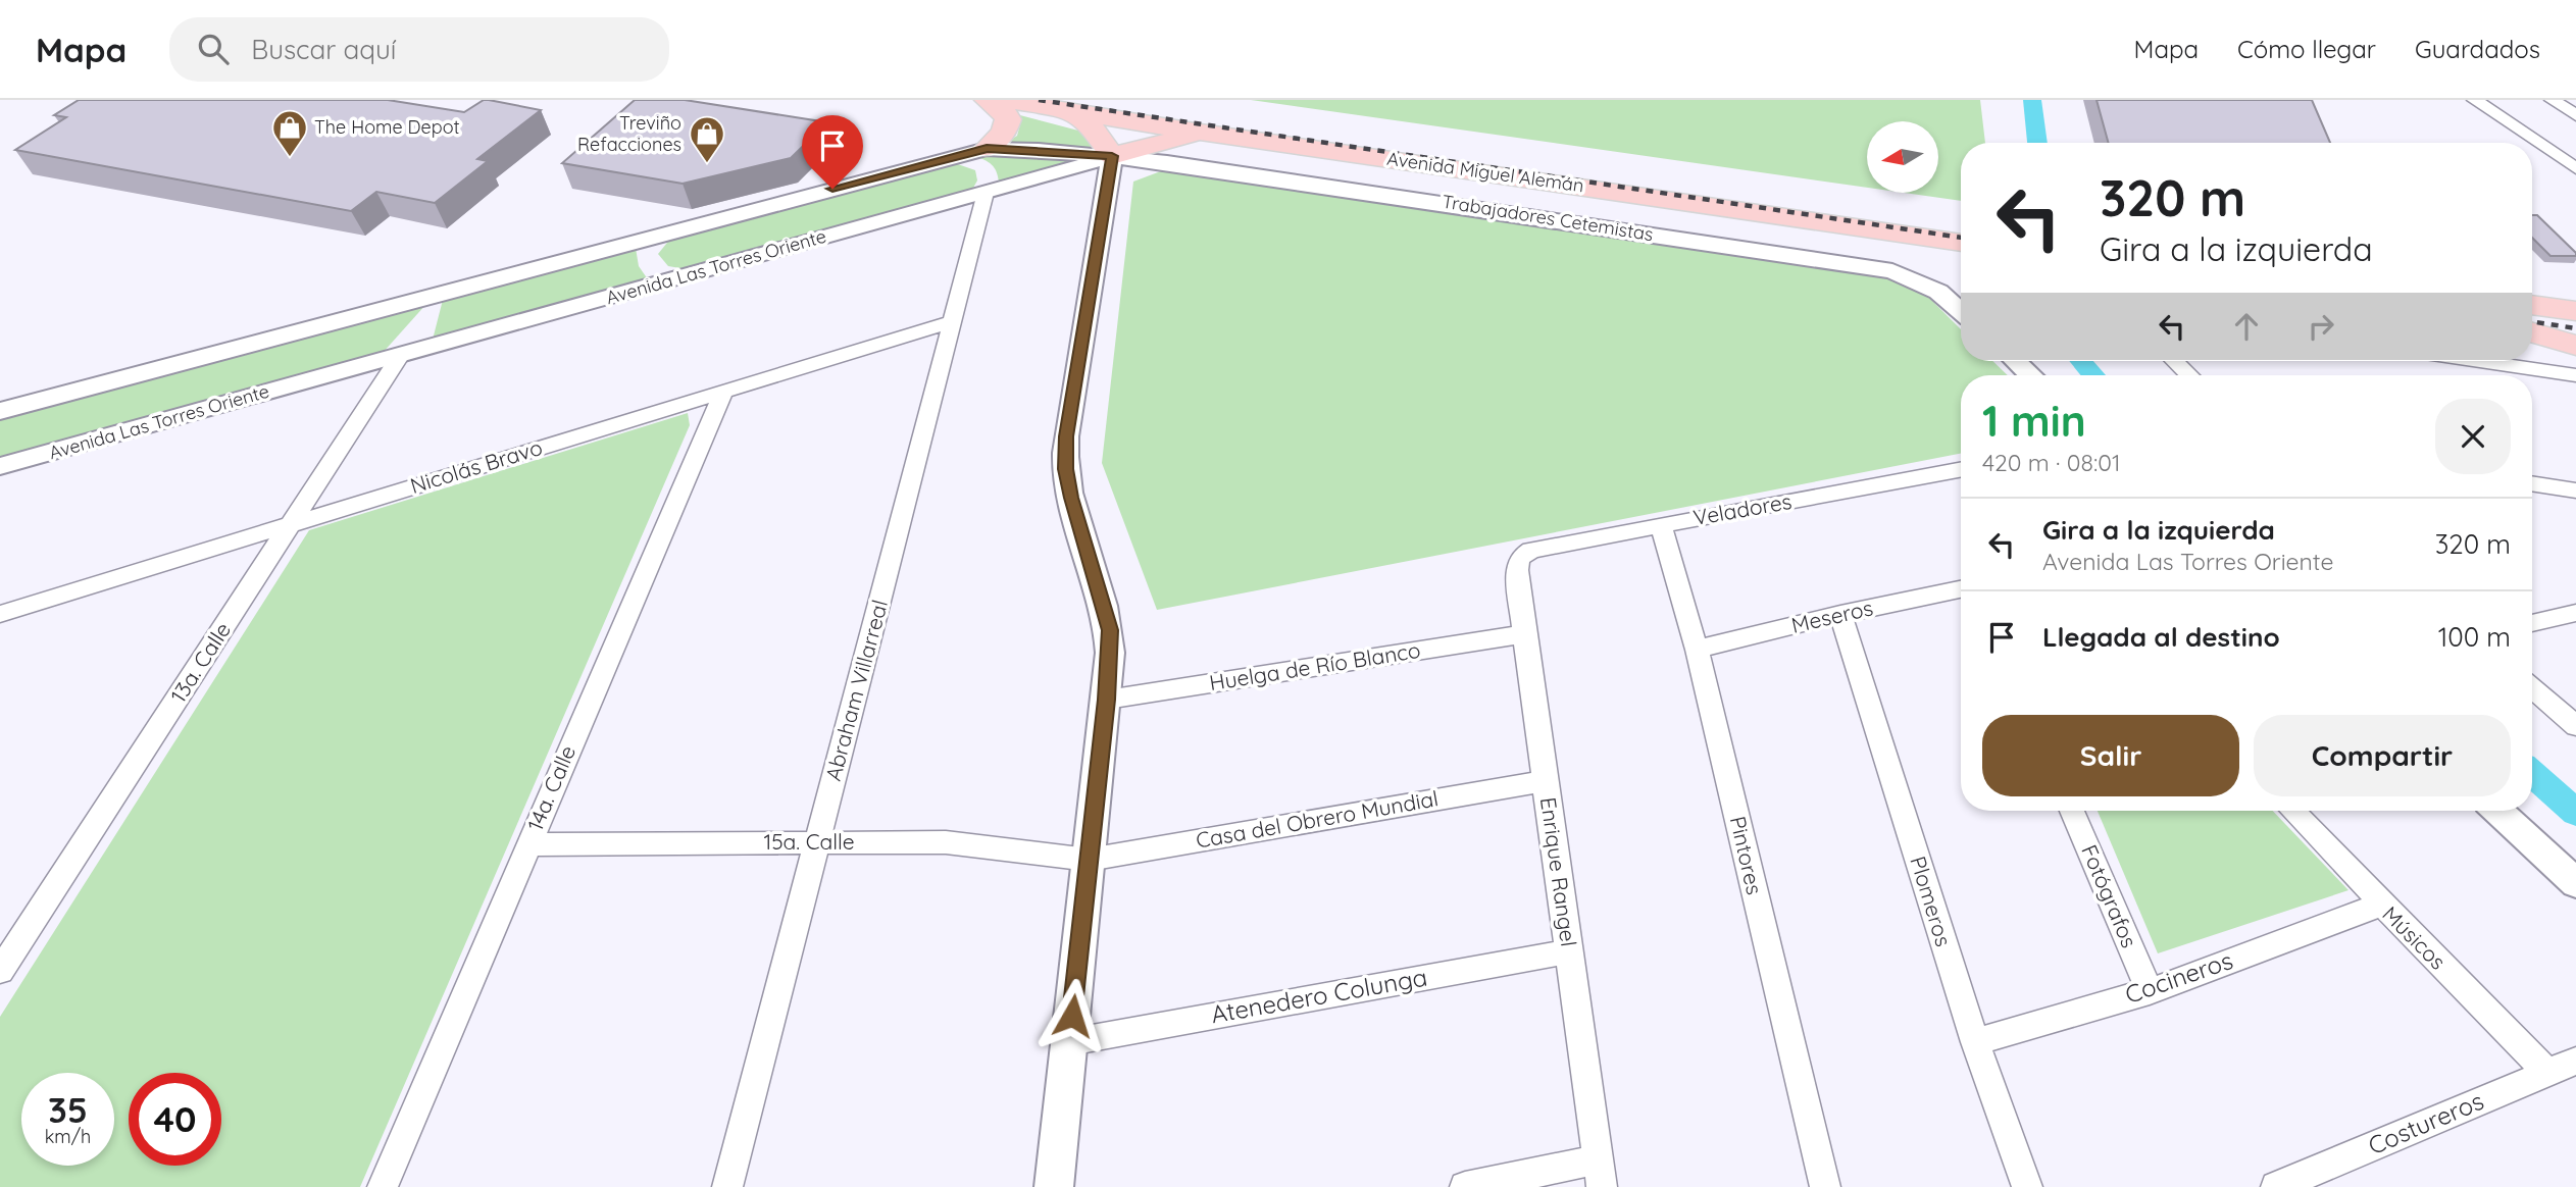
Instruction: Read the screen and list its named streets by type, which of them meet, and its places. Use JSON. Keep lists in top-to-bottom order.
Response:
{
  "streets": {
    "highway": ["Avenida Miguel Alemán"],
    "street": [
      "Trabajadores Cetemistas",
      "Avenida Las Torres Oriente",
      "Nicolás Bravo",
      "Veladores",
      "Meseros",
      "13a. Calle",
      "Huelga de Río Blanco",
      "Abraham Villarreal",
      "14a. Calle",
      "Casa del Obrero Mundial",
      "15a. Calle",
      "Pintores",
      "Enrique Rangel",
      "Fotógrafos",
      "Plomeros",
      "Músicos",
      "Cocineros",
      "Atenedero Colunga",
      "Costureros"
    ]
  },
  "crossings": [
    ["Trabajadores Cetemistas", "Avenida Las Torres Oriente"],
    ["Avenida Las Torres Oriente", "13a. Calle"],
    ["Avenida Las Torres Oriente", "Abraham Villarreal"],
    ["Nicolás Bravo", "13a. Calle"],
    ["Nicolás Bravo", "Abraham Villarreal"],
    ["Nicolás Bravo", "14a. Calle"],
    ["Veladores", "Pintores"],
    ["Veladores", "Enrique Rangel"],
    ["Meseros", "Pintores"],
    ["Meseros", "Plomeros"],
    ["Huelga de Río Blanco", "Enrique Rangel"],
    ["Abraham Villarreal", "15a. Calle"],
    ["14a. Calle", "15a. Calle"],
    ["Casa del Obrero Mundial", "15a. Calle"],
    ["Casa del Obrero Mundial", "Enrique Rangel"],
    ["Enrique Rangel", "Atenedero Colunga"],
    ["Fotógrafos", "Cocineros"],
    ["Plomeros", "Cocineros"],
    ["Músicos", "Cocineros"],
    ["Músicos", "Costureros"]
  ],
  "places": {
    "shop": ["The Home Depot", "Treviño Refacciones"]
  },
  "north": "left",
  "page": {
    "header": "Mapa",
    "search": "Buscar aquí",
    "nav": ["Mapa", "Cómo llegar", "Guardados"],
    "turn": ["320 m", "Gira a la izquierda"],
    "heading": ["1 min", "420 m · 08:01"],
    "list": [
      {
        "name": "Gira a la izquierda",
        "note": "Avenida Las Torres Oriente",
        "value": "320 m"
      },
      {
        "name": "Llegada al destino",
        "value": "100 m"
      }
    ],
    "buttons": ["Salir", "Compartir"],
    "speed": "35 km/h",
    "limit": "40"
  }
}
